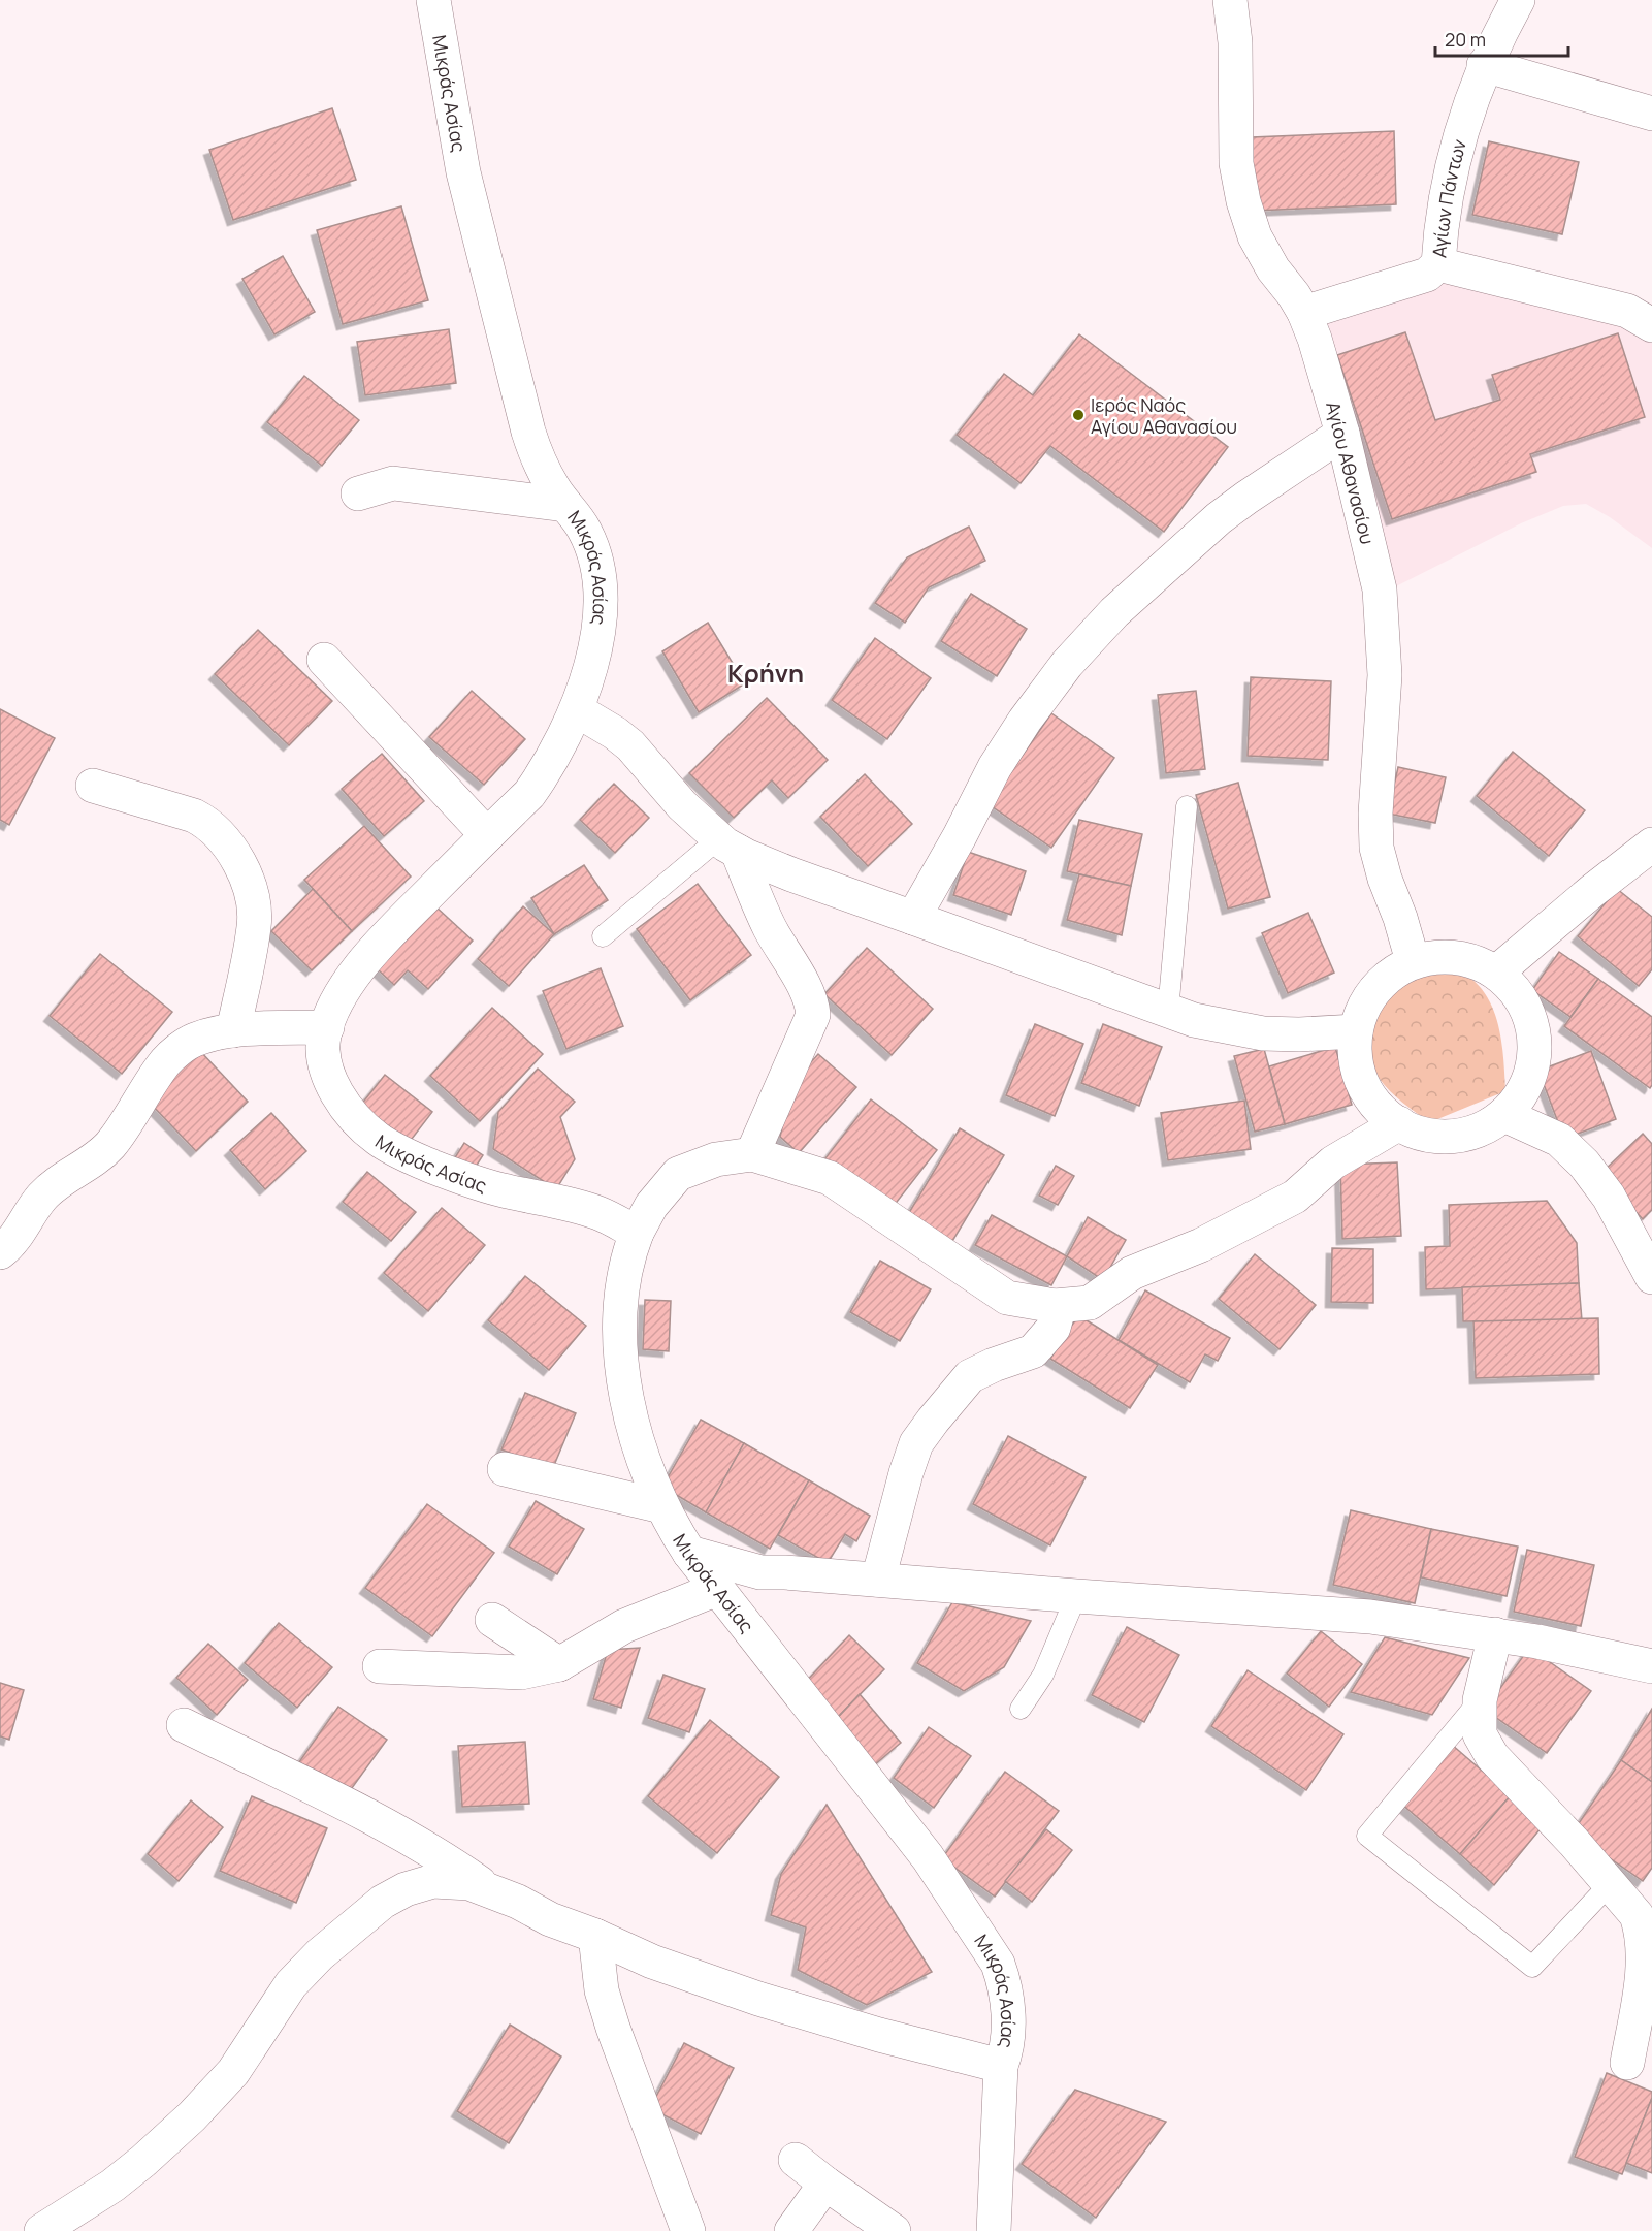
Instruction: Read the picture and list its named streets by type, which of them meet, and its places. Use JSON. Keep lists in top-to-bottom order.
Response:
{
  "streets": {
    "street": ["Μικράς Ασίας", "Αγίων Πάντων", "Αγίου Αθανασίου"]
  },
  "crossings": [
    ["Αγίων Πάντων", "Αγίου Αθανασίου"]
  ],
  "districts": ["Κρήνη"],
  "places": ["Ιερός Ναός Αγίου Αθανασίου"],
  "scale_bar": "20 m"
}
